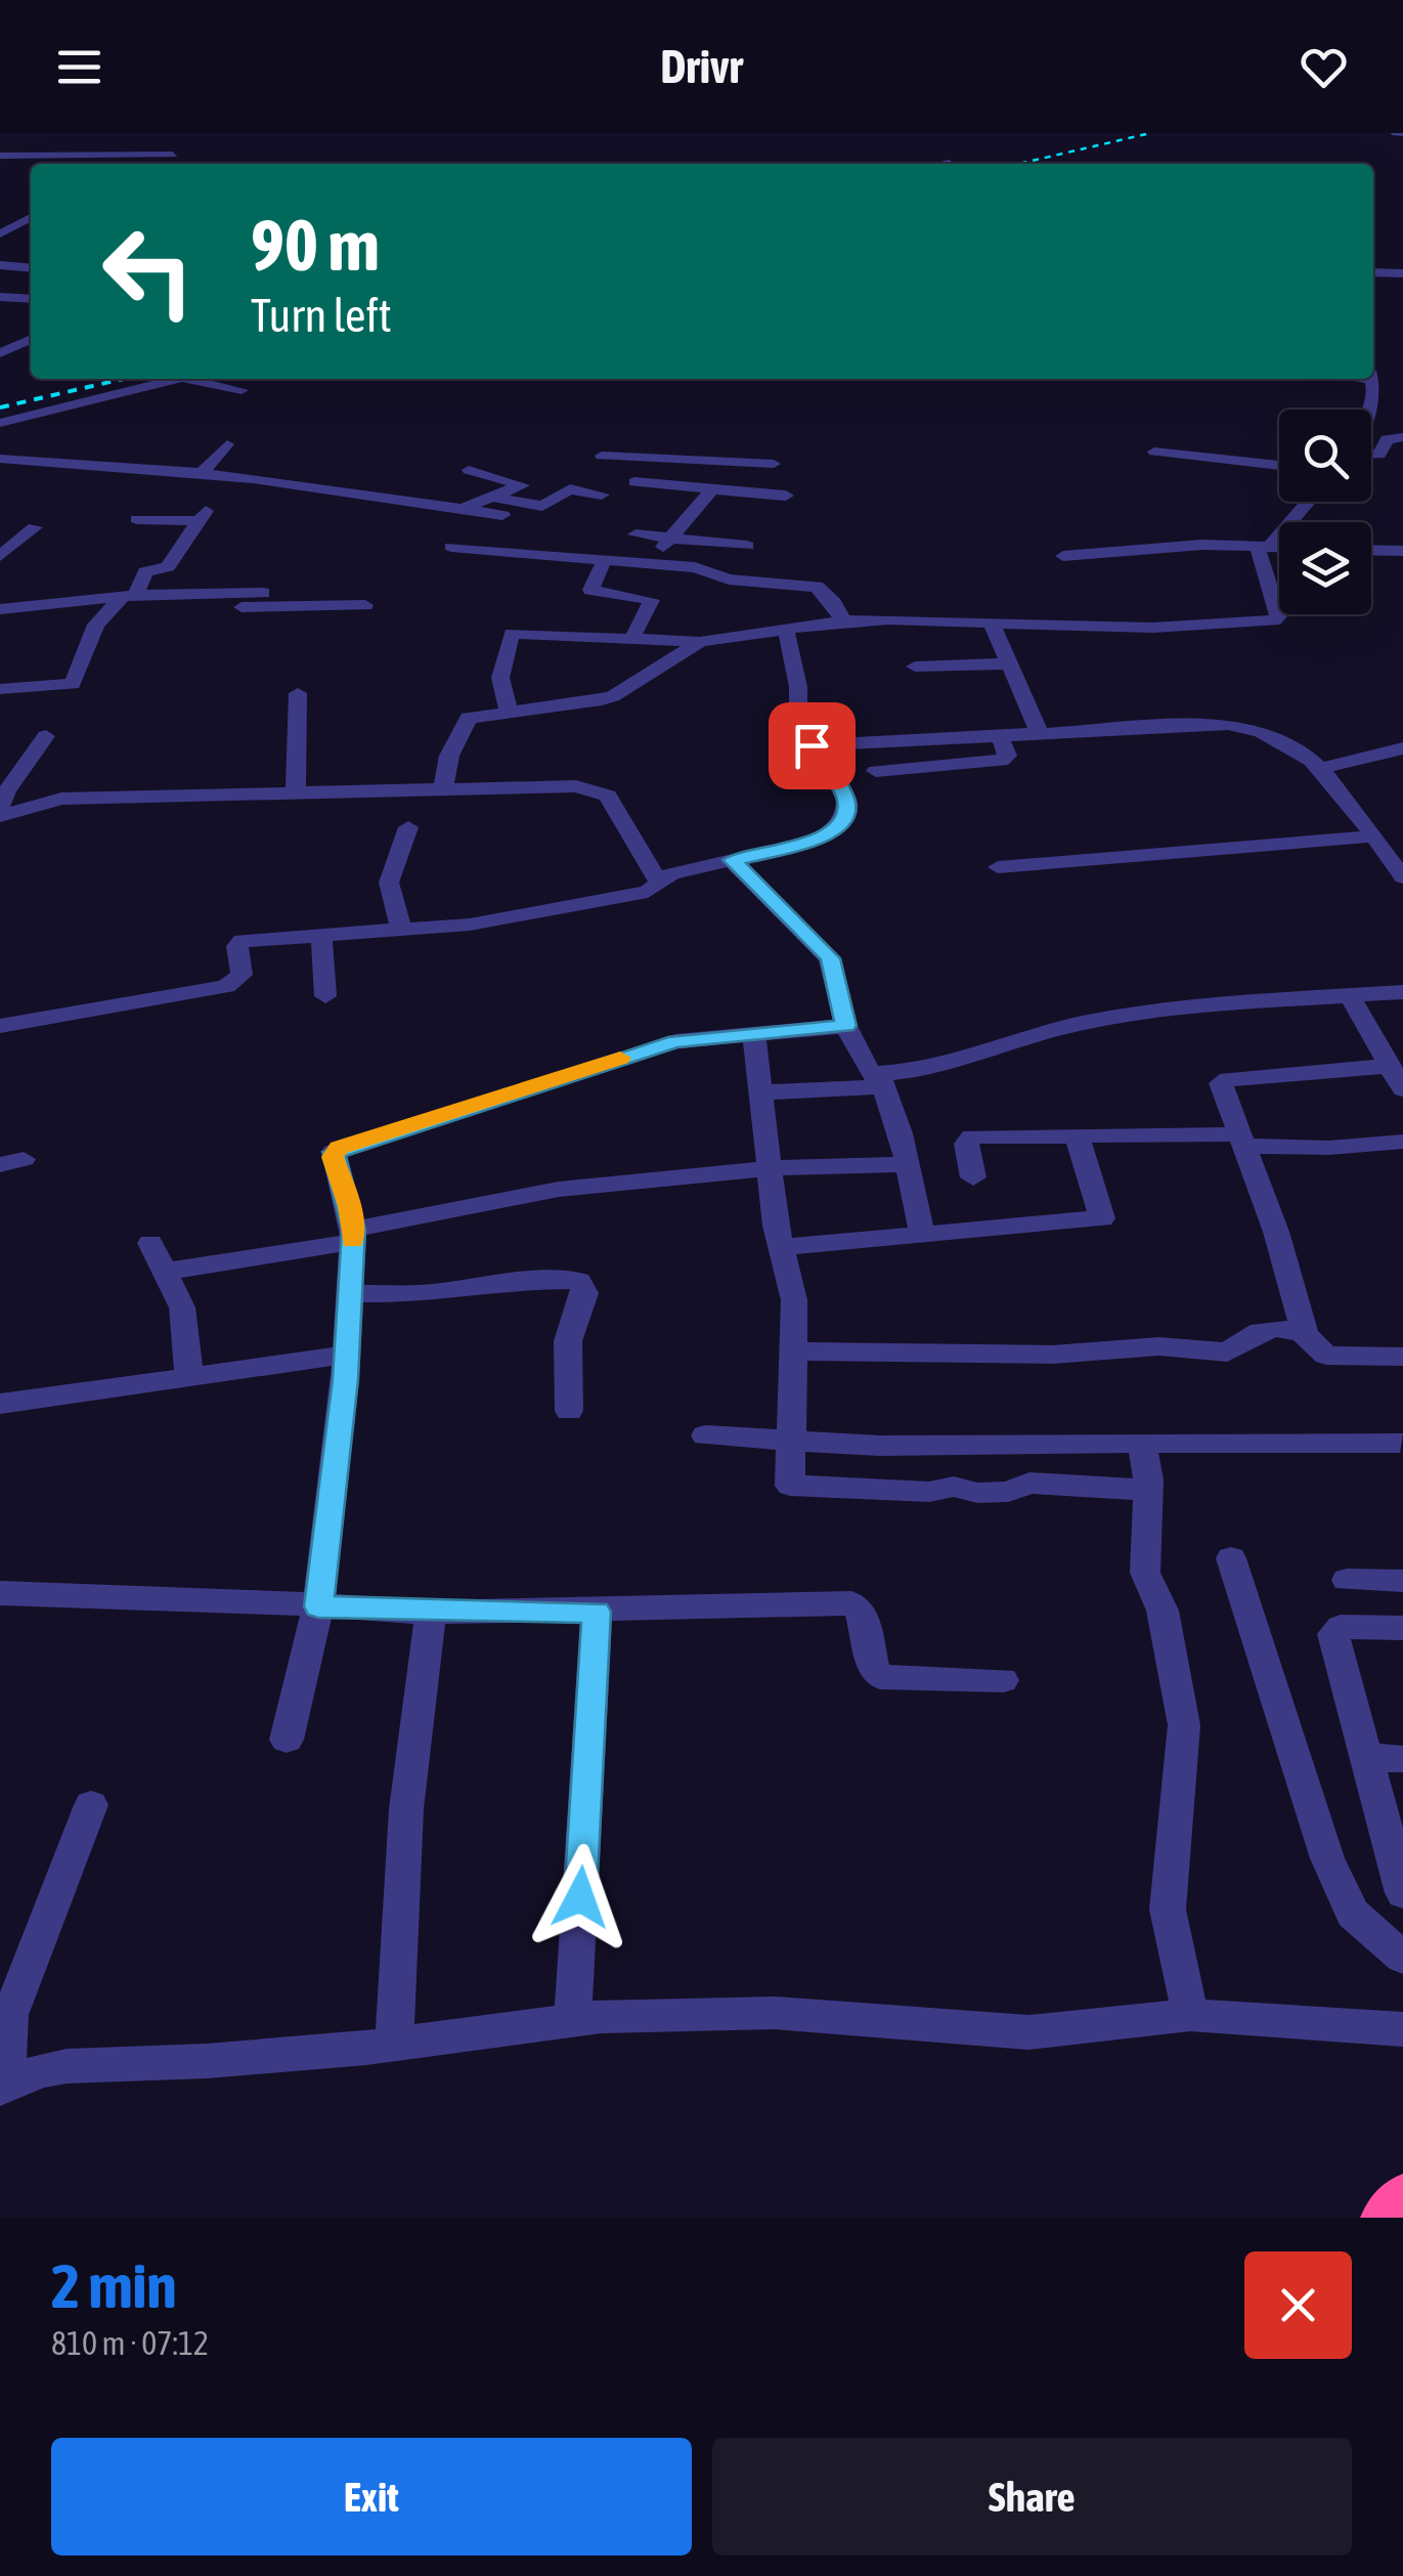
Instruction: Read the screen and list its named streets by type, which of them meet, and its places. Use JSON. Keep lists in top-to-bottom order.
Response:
{
  "page": {
    "header": "Drivr",
    "turn": ["90 m", "Turn left"],
    "heading": ["2 min", "810 m · 07:12"],
    "buttons": ["Exit", "Share"]
  }
}
